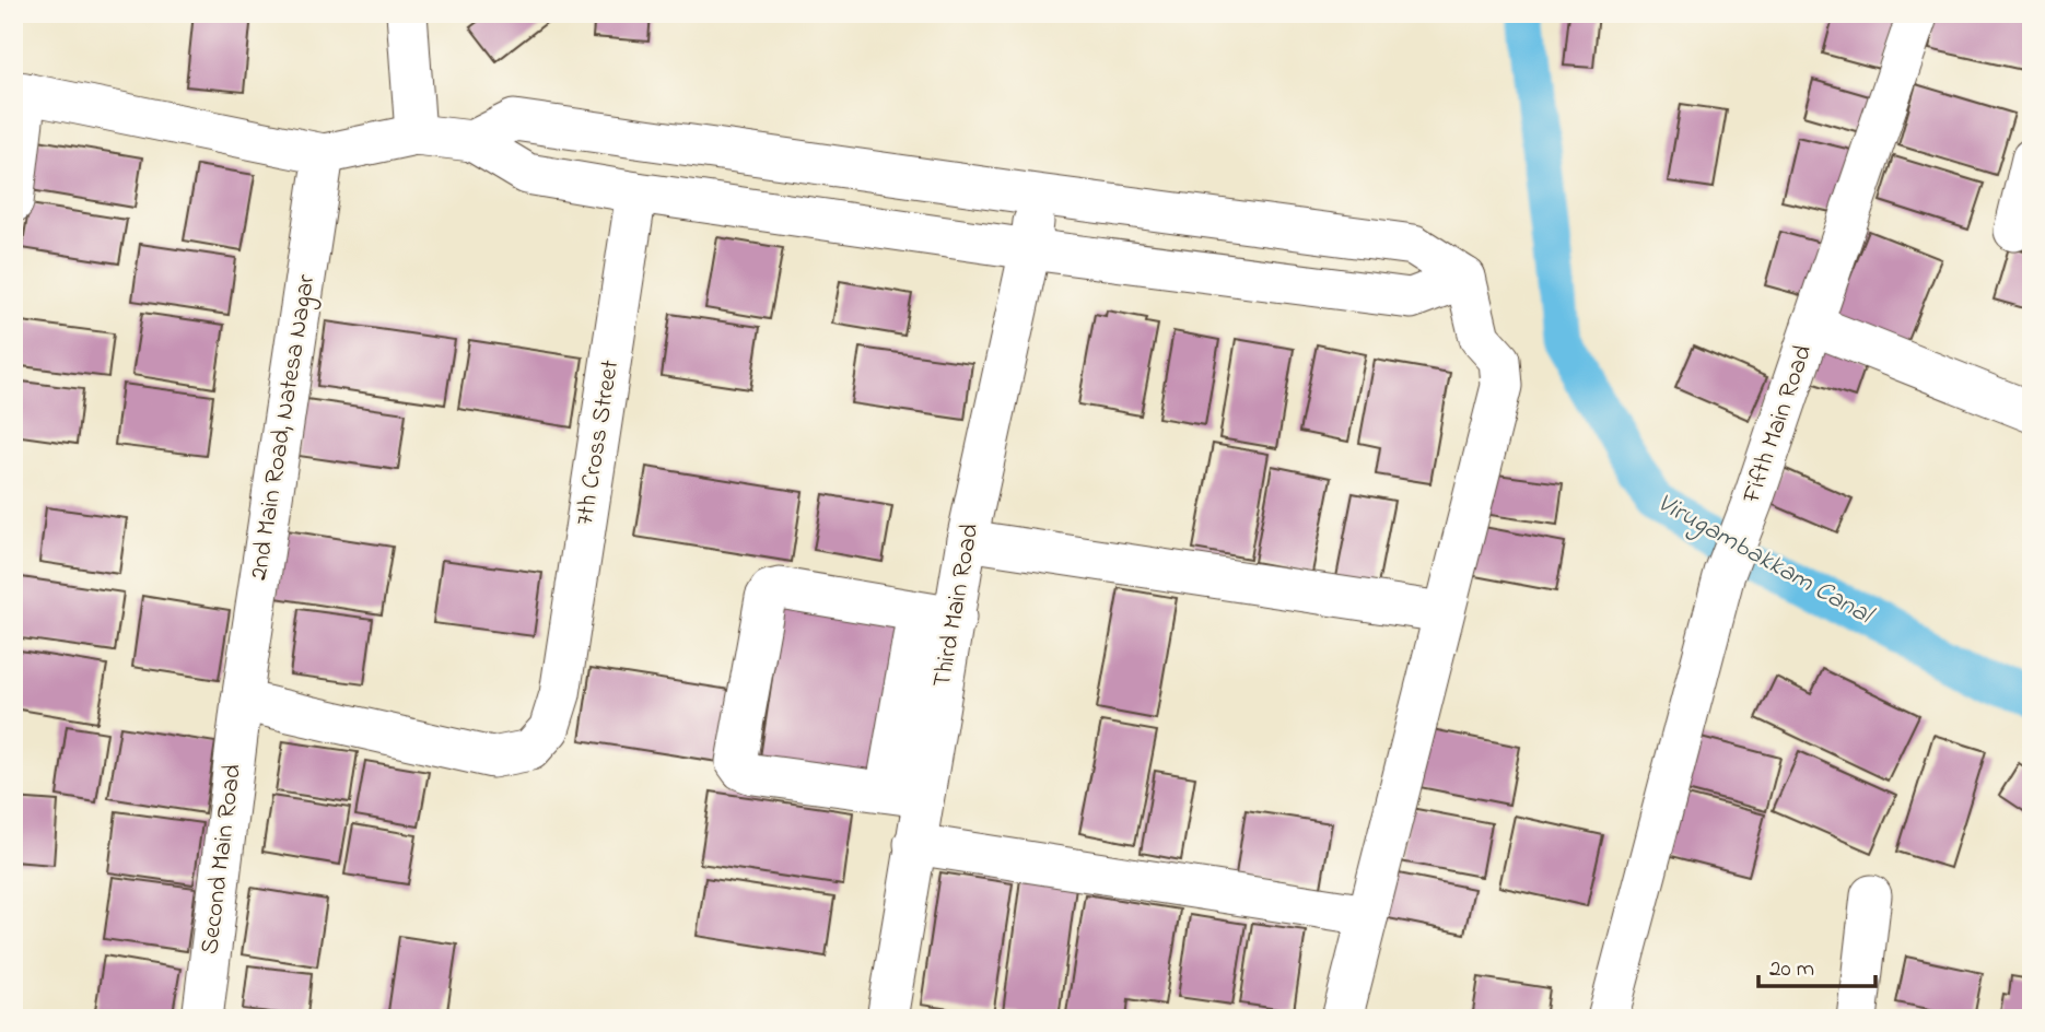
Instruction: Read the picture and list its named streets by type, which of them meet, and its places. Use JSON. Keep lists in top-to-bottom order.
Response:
{
  "streets": {
    "street": [
      "Fifth Main Road",
      "2nd Main Road, Natesa Nagar",
      "7th Cross Street",
      "Third Main Road",
      "Second Main Road"
    ]
  },
  "crossings": [
    ["2nd Main Road, Natesa Nagar", "7th Cross Street"],
    ["2nd Main Road, Natesa Nagar", "Second Main Road"],
    ["7th Cross Street", "Second Main Road"]
  ],
  "water": ["Virugambakkam Canal"],
  "scale_bar": "20 m"
}
